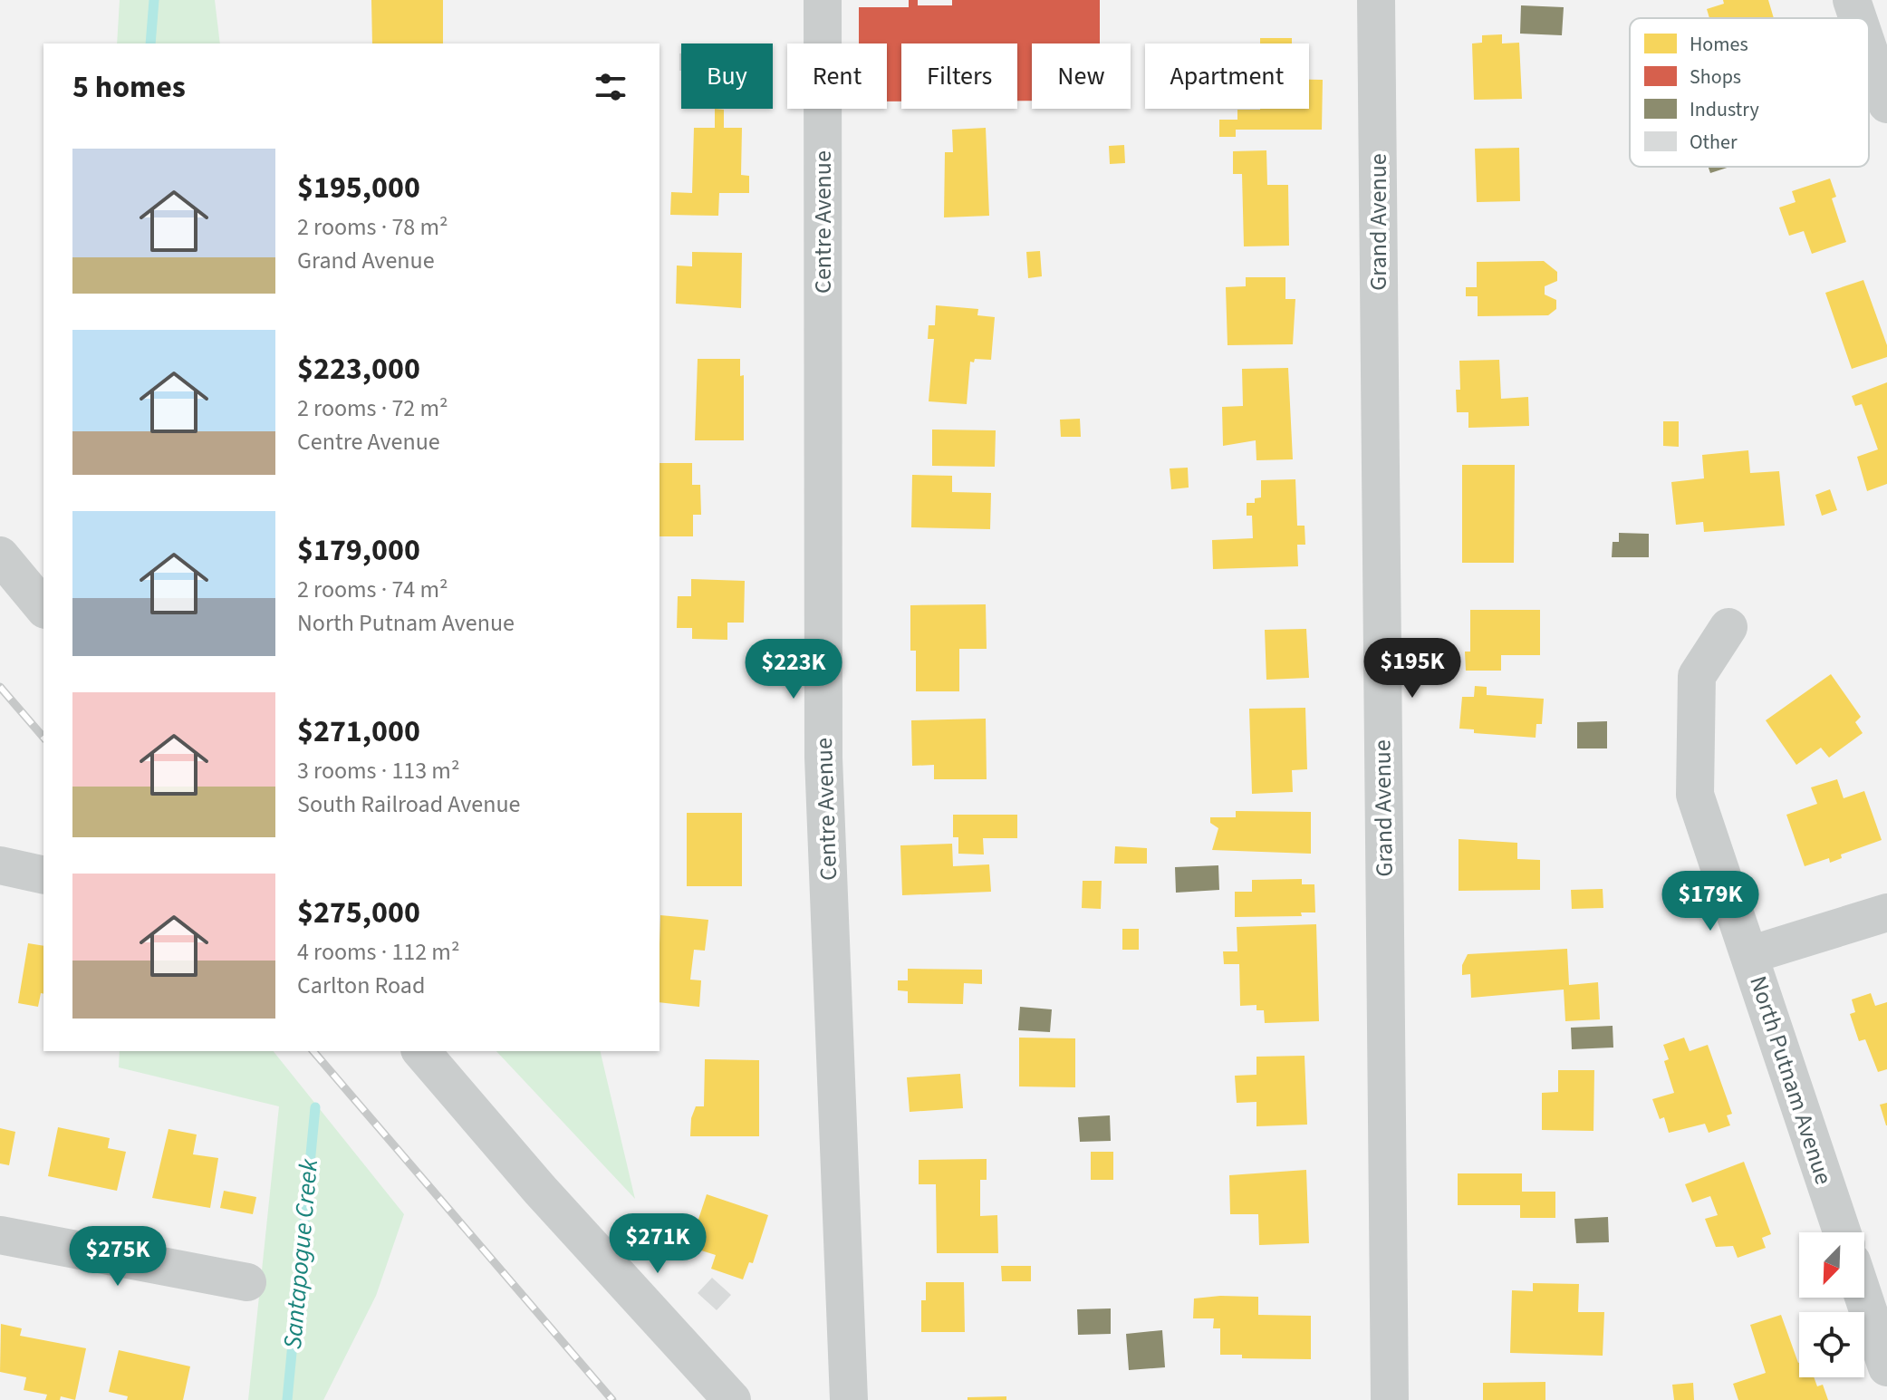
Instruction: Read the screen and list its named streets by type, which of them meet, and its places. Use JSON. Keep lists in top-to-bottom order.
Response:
{
  "streets": {
    "street": ["Centre Avenue", "Grand Avenue", "North Putnam Avenue"]
  },
  "water": ["Santapogue Creek"],
  "legend": [
    "Homes",
    "Shops",
    "Industry",
    "Other"
  ],
  "north": "bottom left",
  "page": {
    "chip": [
      "Buy",
      "Rent",
      "Filters",
      "New",
      "Apartment"
    ],
    "heading": "5 homes",
    "list": [
      {
        "name": "$195,000",
        "note": "2 rooms · 78 m² · Grand Avenue"
      },
      {
        "name": "$223,000",
        "note": "2 rooms · 72 m² · Centre Avenue"
      },
      {
        "name": "$179,000",
        "note": "2 rooms · 74 m² · North Putnam Avenue"
      },
      {
        "name": "$271,000",
        "note": "3 rooms · 113 m² · South Railroad Avenue"
      },
      {
        "name": "$275,000",
        "note": "4 rooms · 112 m² · Carlton Road"
      }
    ],
    "price": [
      "$195K",
      "$223K",
      "$179K",
      "$271K",
      "$275K"
    ]
  }
}
